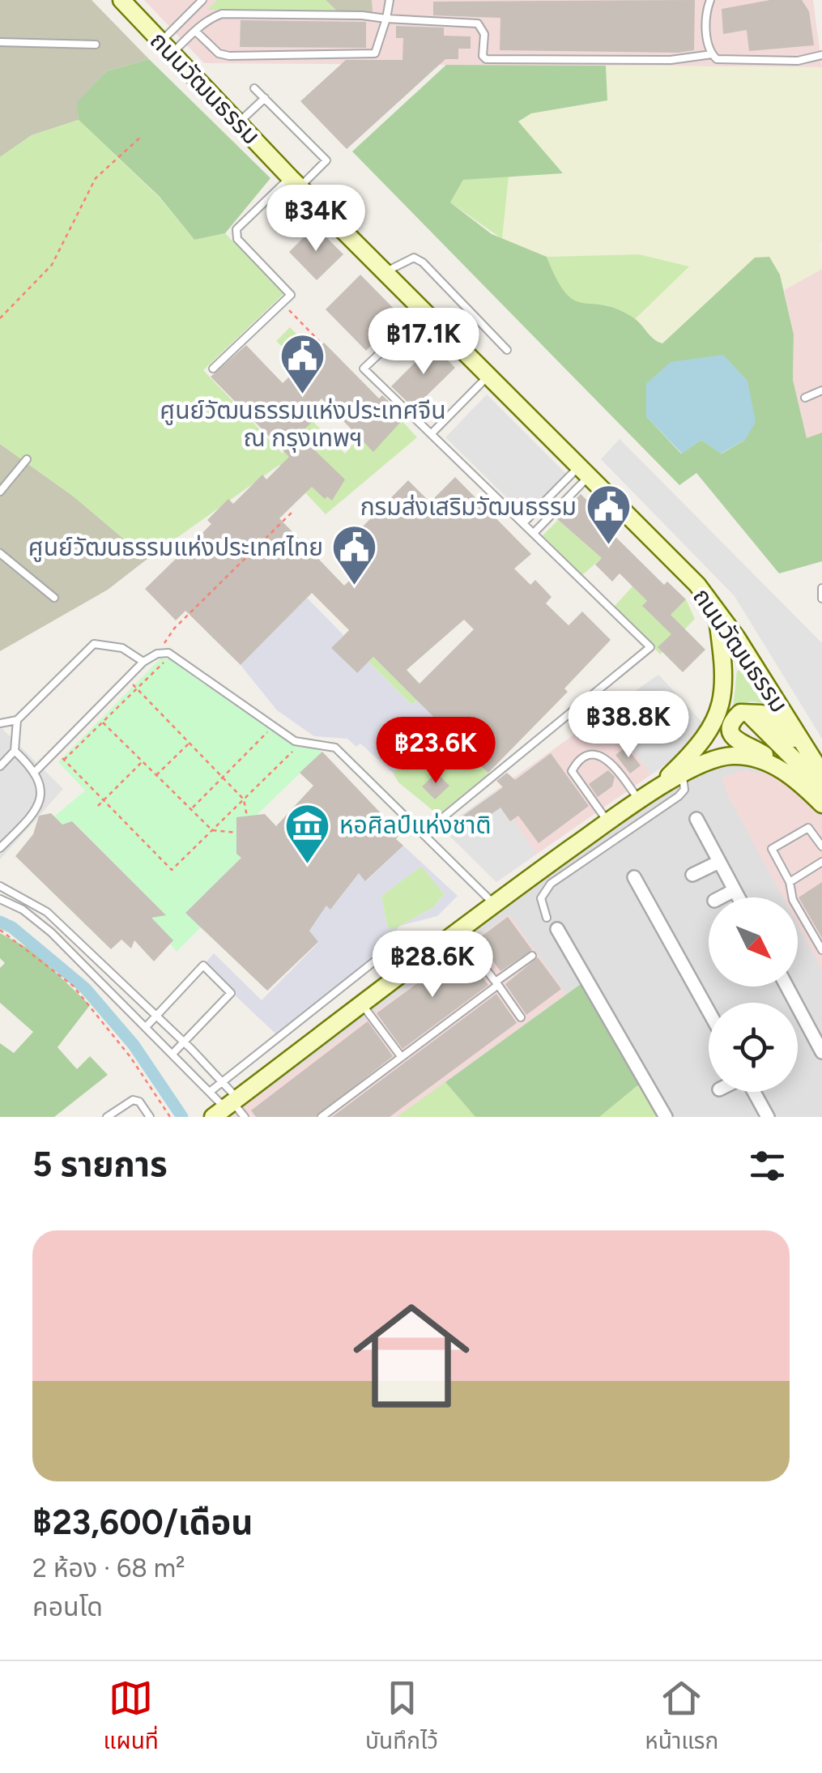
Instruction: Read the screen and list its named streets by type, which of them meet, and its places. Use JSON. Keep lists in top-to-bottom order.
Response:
{
  "streets": {
    "street": ["ถนนวัฒนธรรม"]
  },
  "places": {
    "public building": ["ศูนย์วัฒนธรรมแห่งประเทศจีน ณ กรุงเทพฯ", "กรมส่งเสริมวัฒนธรรม", "ศูนย์วัฒนธรรมแห่งประเทศไทย"],
    "museum": ["หอศิลป์แห่งชาติ"]
  },
  "north": "bottom right",
  "page": {
    "price": [
      "฿34K",
      "฿17.1K",
      "฿38.8K",
      "฿23.6K",
      "฿28.6K"
    ],
    "heading": "5 รายการ",
    "list": [
      {
        "name": "฿23,600/เดือน",
        "note": "2 ห้อง · 68 m² · คอนโด"
      }
    ],
    "tabs": ["แผนที่", "บันทึกไว้", "หน้าแรก"]
  }
}
